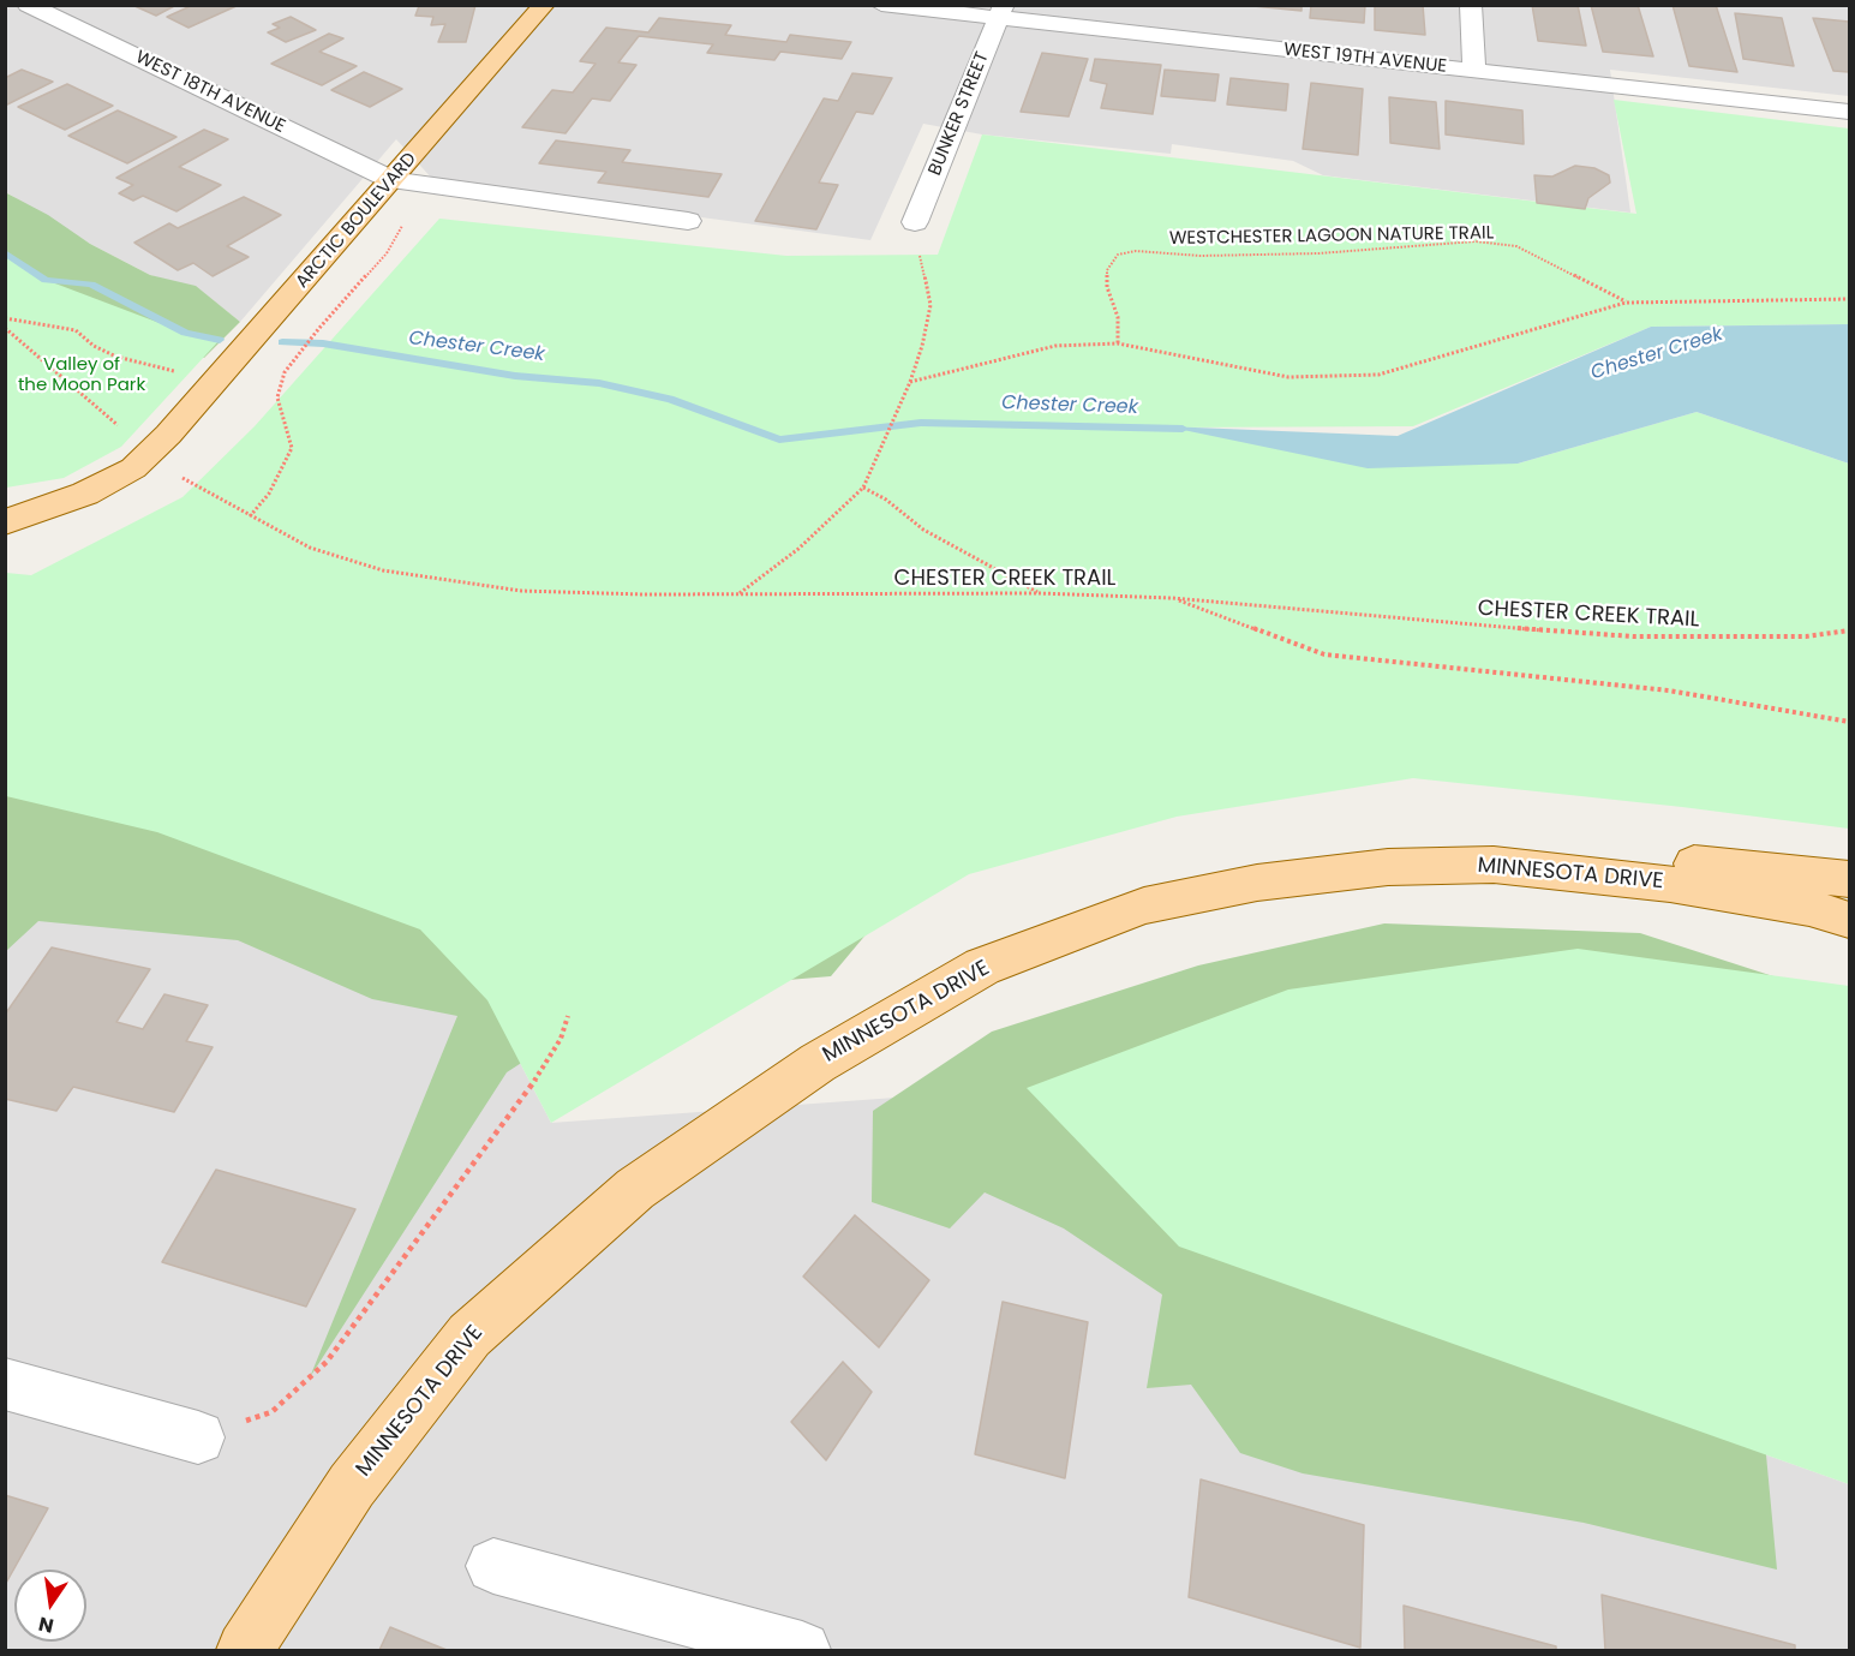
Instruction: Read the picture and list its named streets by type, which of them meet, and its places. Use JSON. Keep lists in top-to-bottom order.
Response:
{
  "streets": {
    "main road": ["ARCTIC BOULEVARD", "MINNESOTA DRIVE"],
    "street": ["WEST 19TH AVENUE", "WEST 18TH AVENUE", "BUNKER STREET"],
    "path": ["WESTCHESTER LAGOON NATURE TRAIL", "CHESTER CREEK TRAIL"]
  },
  "crossings": [
    ["WEST 19TH AVENUE", "BUNKER STREET"],
    ["WEST 18TH AVENUE", "ARCTIC BOULEVARD"]
  ],
  "water": ["Chester Creek"],
  "parks": ["Valley of the Moon Park"],
  "north": "bottom"
}
